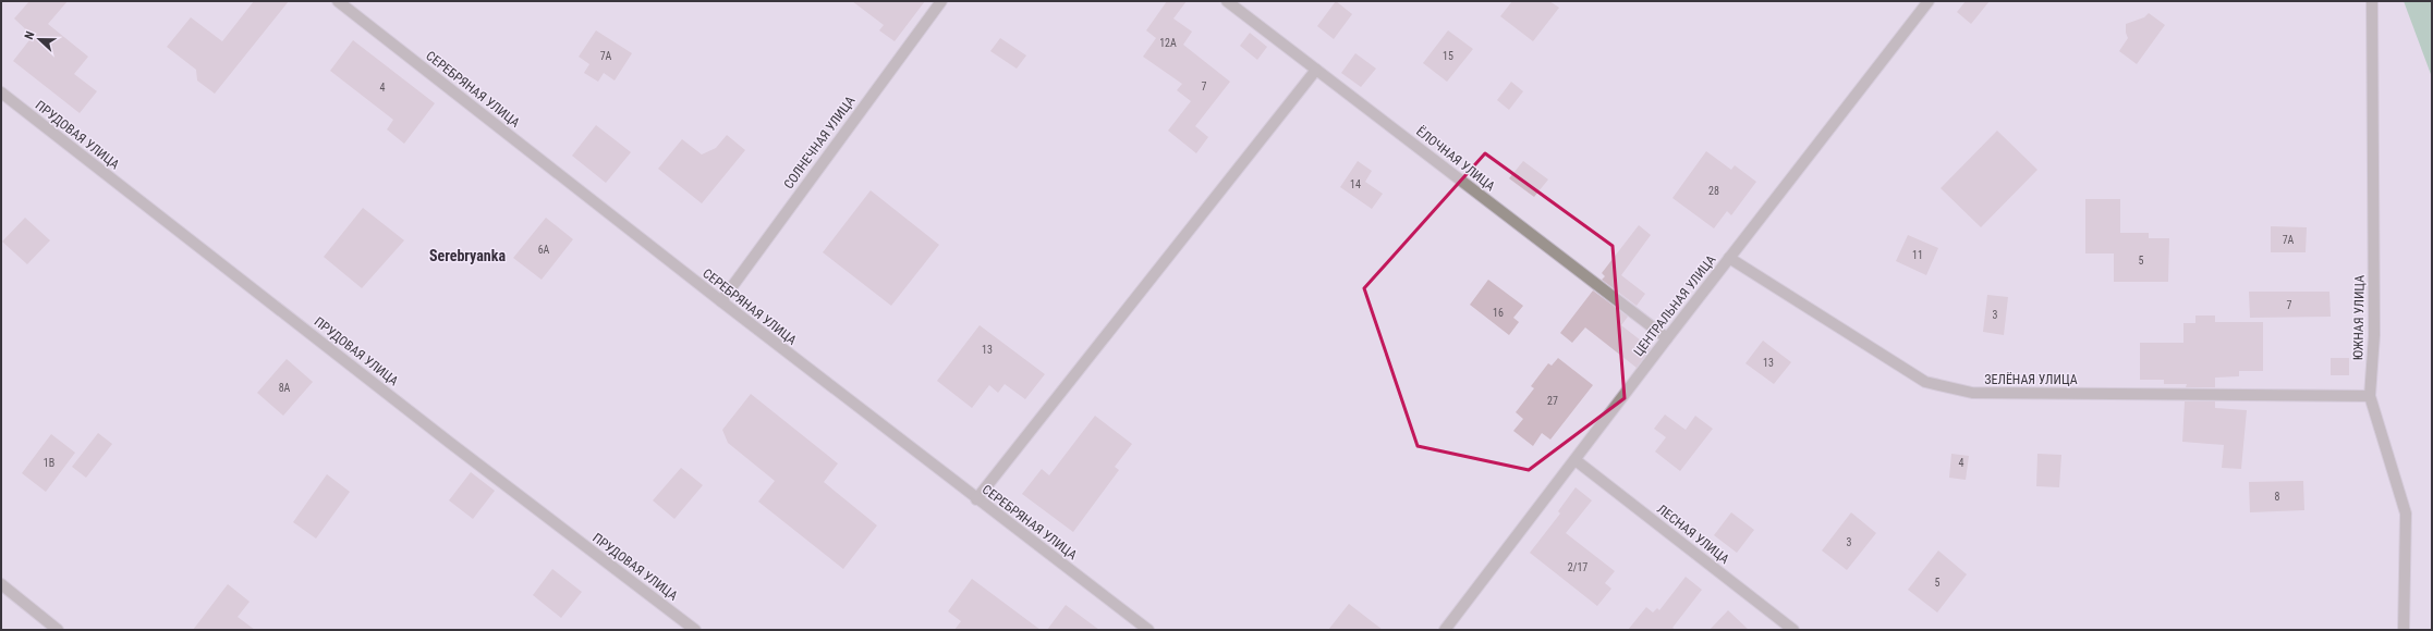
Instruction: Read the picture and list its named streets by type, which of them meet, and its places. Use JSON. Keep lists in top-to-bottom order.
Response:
{
  "streets": {
    "street": [
      "СЕРЕБРЯНАЯ УЛИЦА",
      "ПРУДОВАЯ УЛИЦА",
      "СОЛНЕЧНАЯ УЛИЦА",
      "ЁЛОЧНАЯ УЛИЦА",
      "ЦЕНТРАЛЬНАЯ УЛИЦА",
      "ЮЖНАЯ УЛИЦА",
      "ЗЕЛЁНАЯ УЛИЦА",
      "ЛЕСНАЯ УЛИЦА"
    ]
  },
  "crossings": [
    ["СЕРЕБРЯНАЯ УЛИЦА", "СОЛНЕЧНАЯ УЛИЦА"],
    ["ЁЛОЧНАЯ УЛИЦА", "ЦЕНТРАЛЬНАЯ УЛИЦА"],
    ["ЦЕНТРАЛЬНАЯ УЛИЦА", "ЗЕЛЁНАЯ УЛИЦА"],
    ["ЦЕНТРАЛЬНАЯ УЛИЦА", "ЛЕСНАЯ УЛИЦА"],
    ["ЮЖНАЯ УЛИЦА", "ЗЕЛЁНАЯ УЛИЦА"]
  ],
  "districts": ["Serebryanka"],
  "house_numbers": [
    "12А",
    "7А",
    "15",
    "7",
    "4",
    "14",
    "28",
    "7А",
    "6А",
    "11",
    "5",
    "7",
    "16",
    "3",
    "13",
    "13",
    "8А",
    "27",
    "1В",
    "4",
    "8",
    "3",
    "2/17",
    "5"
  ],
  "north": "left"
}
